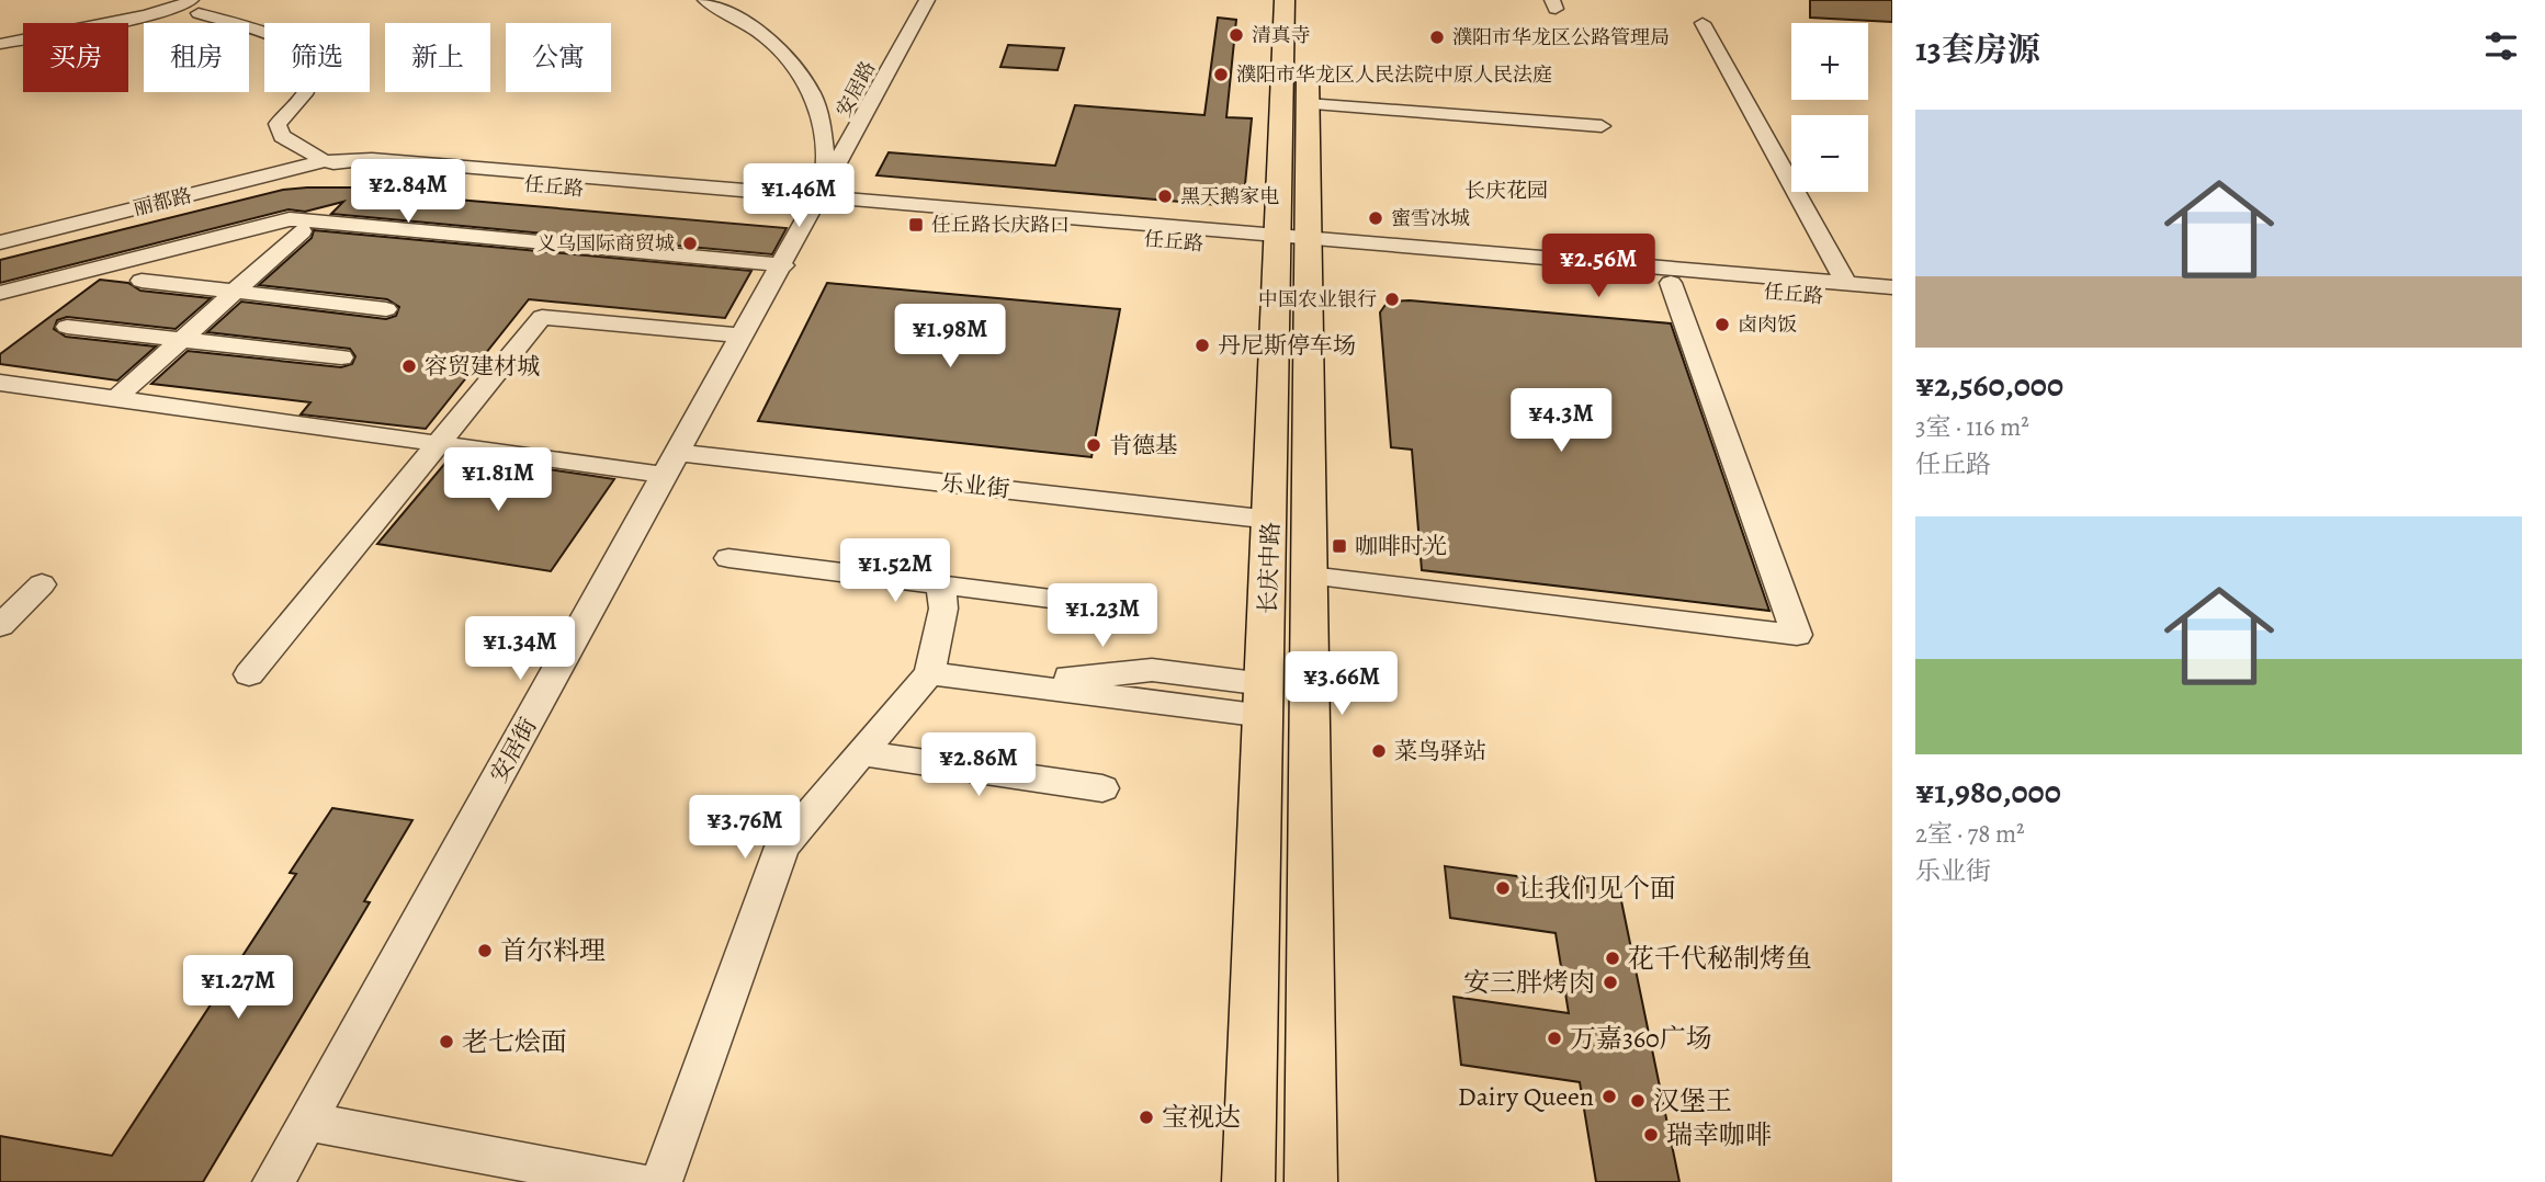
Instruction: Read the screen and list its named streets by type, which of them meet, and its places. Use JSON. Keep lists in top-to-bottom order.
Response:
{
  "streets": {
    "main road": ["长庆中路"],
    "street": [
      "安居路",
      "任丘路",
      "丽都路",
      "乐业街",
      "安居街"
    ]
  },
  "crossings": [
    ["安居路", "任丘路"],
    ["安居路", "安居街"],
    ["任丘路", "丽都路"],
    ["任丘路", "长庆中路"],
    ["任丘路", "安居街"],
    ["乐业街", "长庆中路"],
    ["乐业街", "安居街"]
  ],
  "districts": ["长庆花园"],
  "places": {
    "other": [
      "清真寺",
      "濮阳市华龙区公路管理局",
      "濮阳市华龙区人民法院中原人民法庭",
      "黑天鹅家电",
      "蜜雪冰城",
      "义乌国际商贸城",
      "中国农业银行",
      "卤肉饭",
      "丹尼斯停车场",
      "容贸建材城",
      "肯德基",
      "菜鸟驿站",
      "让我们见个面",
      "首尔料理",
      "花千代秘制烤鱼",
      "安三胖烤肉",
      "万嘉360广场",
      "老七烩面",
      "Dairy Queen",
      "汉堡王",
      "宝视达",
      "瑞幸咖啡"
    ],
    "transit": ["任丘路长庆路口", "咖啡时光"]
  },
  "page": {
    "heading": "13套房源",
    "map_buttons": ["+", "−"],
    "chip": [
      "买房",
      "租房",
      "筛选",
      "新上",
      "公寓"
    ],
    "list": [
      {
        "name": "¥2,560,000",
        "note": "3室 · 116 m² · 任丘路"
      },
      {
        "name": "¥1,980,000",
        "note": "2室 · 78 m² · 乐业街"
      }
    ],
    "price": [
      "¥2.84M",
      "¥1.46M",
      "¥2.56M",
      "¥1.98M",
      "¥4.3M",
      "¥1.81M",
      "¥1.52M",
      "¥1.23M",
      "¥1.34M",
      "¥3.66M",
      "¥2.86M",
      "¥3.76M",
      "¥1.27M"
    ]
  }
}
